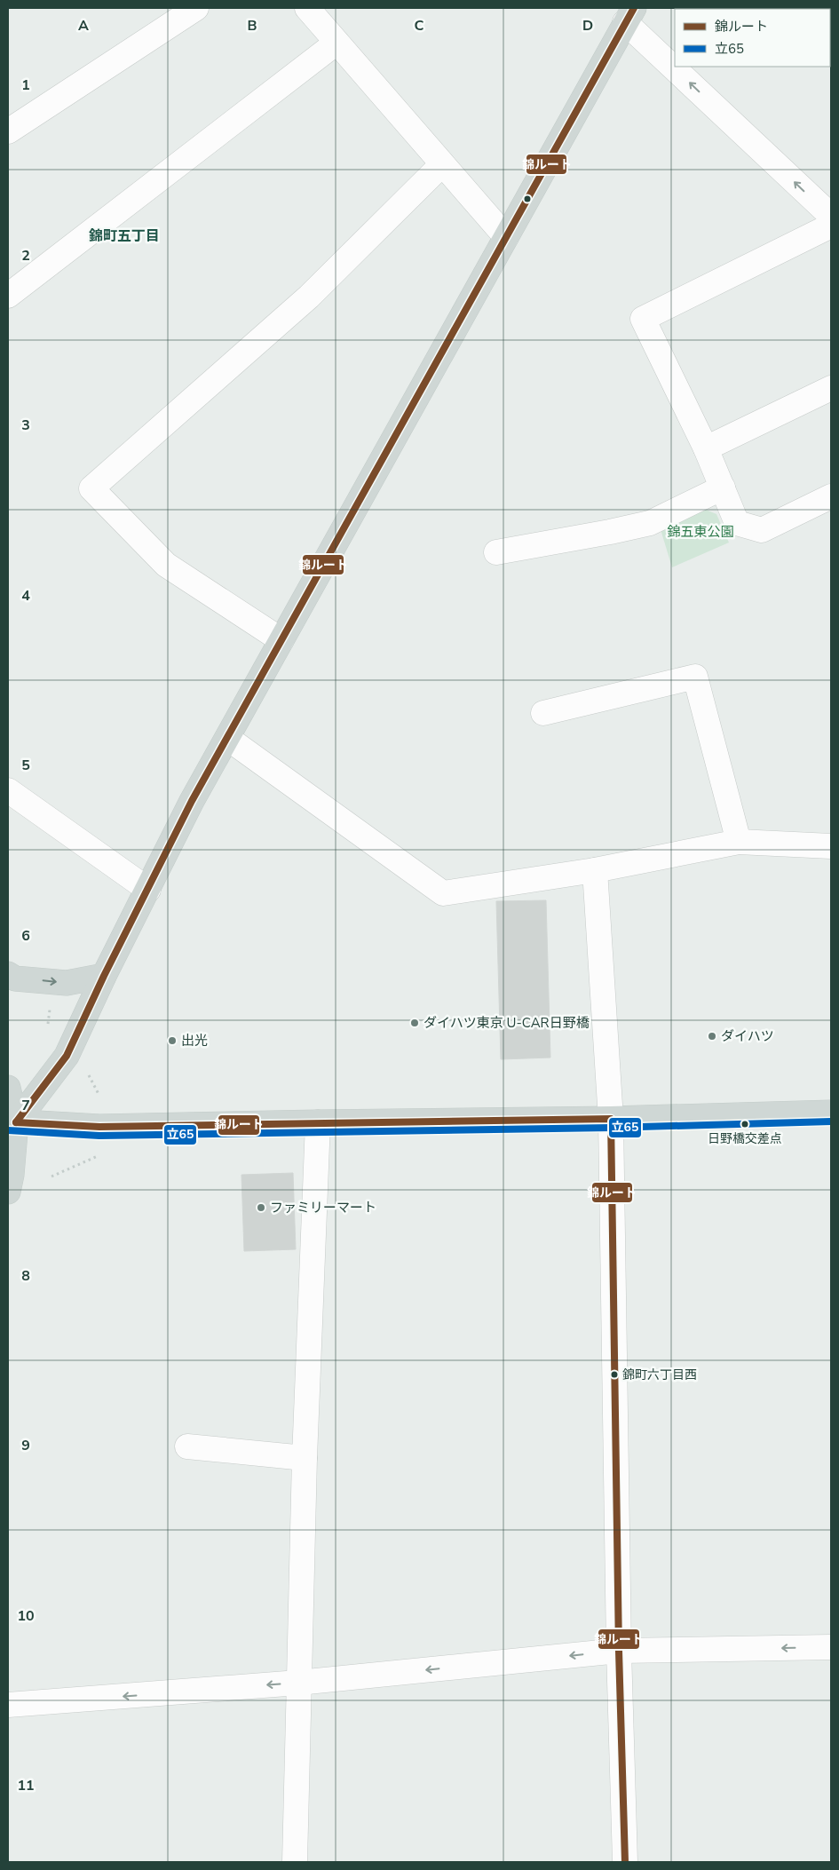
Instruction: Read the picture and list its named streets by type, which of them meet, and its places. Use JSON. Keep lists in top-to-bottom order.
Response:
{
  "districts": ["錦町五丁目"],
  "parks": ["錦五東公園"],
  "places": [
    "ダイハツ東京 U-CAR日野橋",
    "ダイハツ",
    "出光",
    "日野橋交差点",
    "ファミリーマート",
    "錦町六丁目西"
  ],
  "lines": ["transit line 錦ルート", "transit line 立65"],
  "legend": ["錦ルート", "立65"],
  "grid": {
    "columns": [
      "A",
      "B",
      "C",
      "D"
    ],
    "rows": [
      "1",
      "2",
      "3",
      "4",
      "5",
      "6",
      "7",
      "8",
      "9",
      "10",
      "11"
    ]
  }
}
